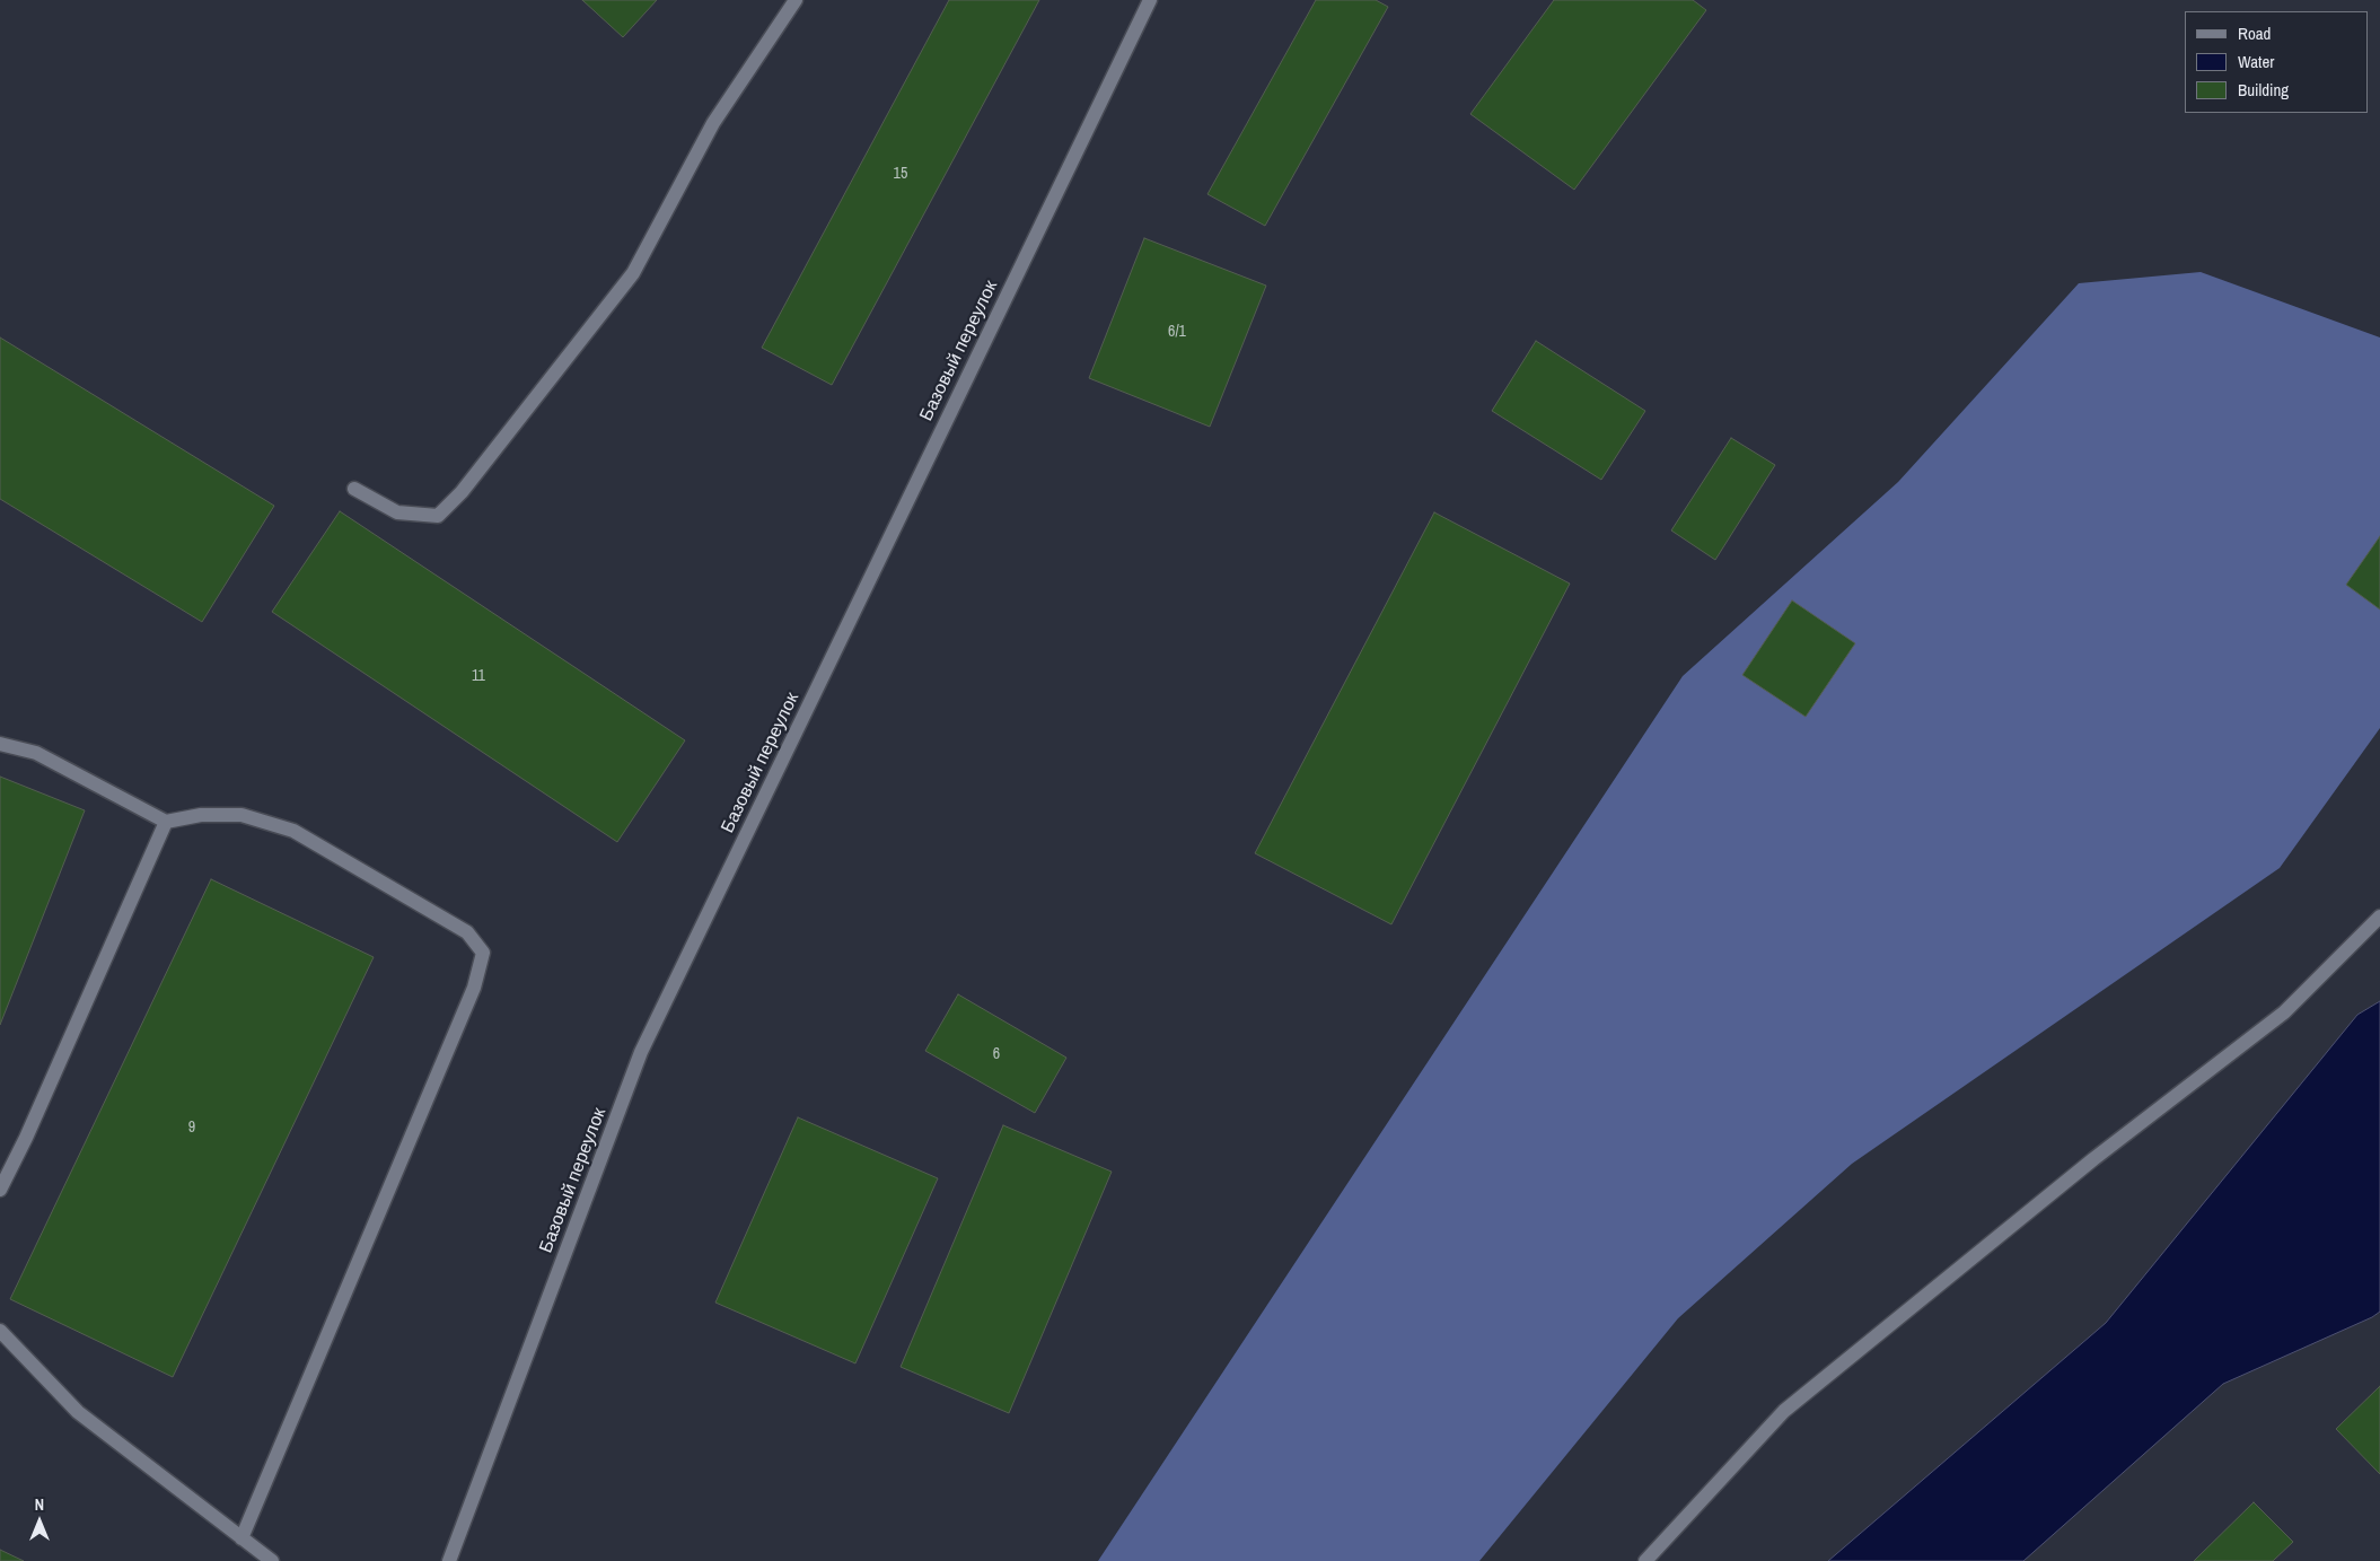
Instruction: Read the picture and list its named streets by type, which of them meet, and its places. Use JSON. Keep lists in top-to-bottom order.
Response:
{
  "streets": {
    "street": ["Базовый переулок"]
  },
  "house_numbers": [
    "15",
    "6/1",
    "11",
    "6",
    "9"
  ],
  "legend": ["Road", "Water", "Building"],
  "north": "top"
}
